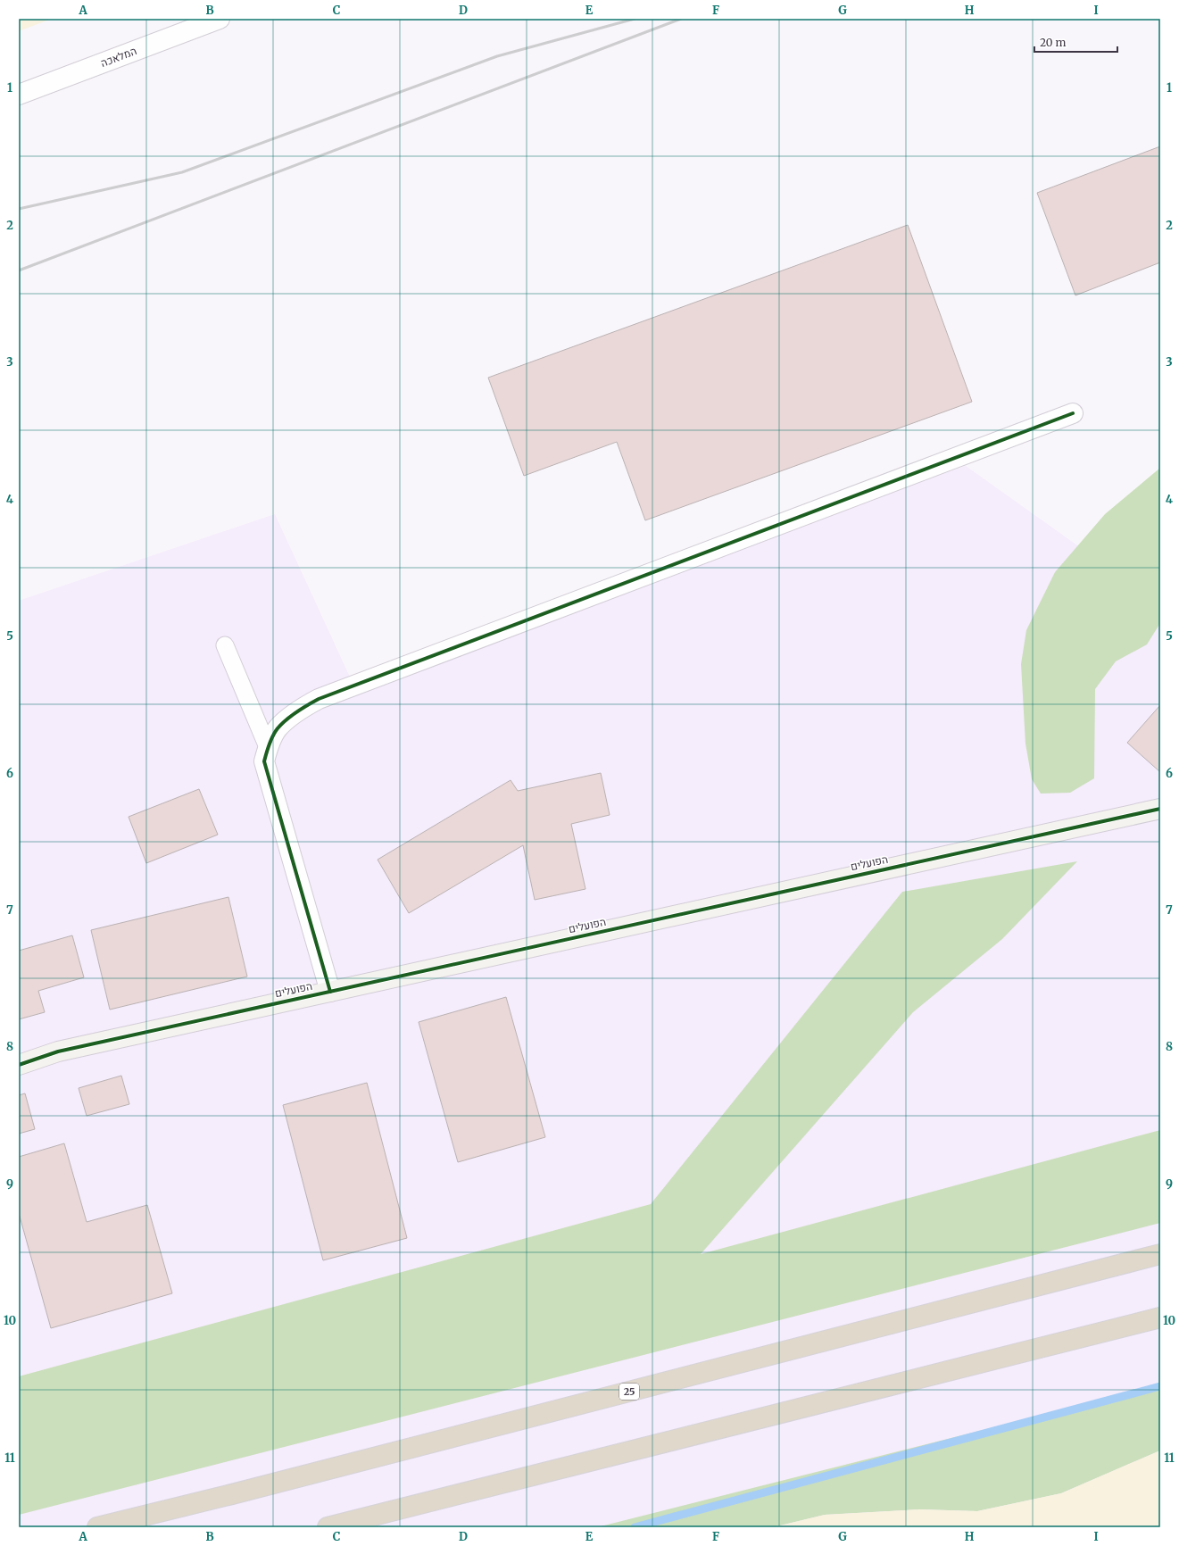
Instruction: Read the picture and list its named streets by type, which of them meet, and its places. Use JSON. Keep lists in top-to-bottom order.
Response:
{
  "streets": {
    "highway": ["25"],
    "street": ["המלאכה", "הפועלים"]
  },
  "scale_bar": "20 m",
  "grid": {
    "columns": [
      "A",
      "B",
      "C",
      "D",
      "E",
      "F",
      "G",
      "H",
      "I"
    ],
    "rows": [
      "1",
      "2",
      "3",
      "4",
      "5",
      "6",
      "7",
      "8",
      "9",
      "10",
      "11"
    ]
  }
}
